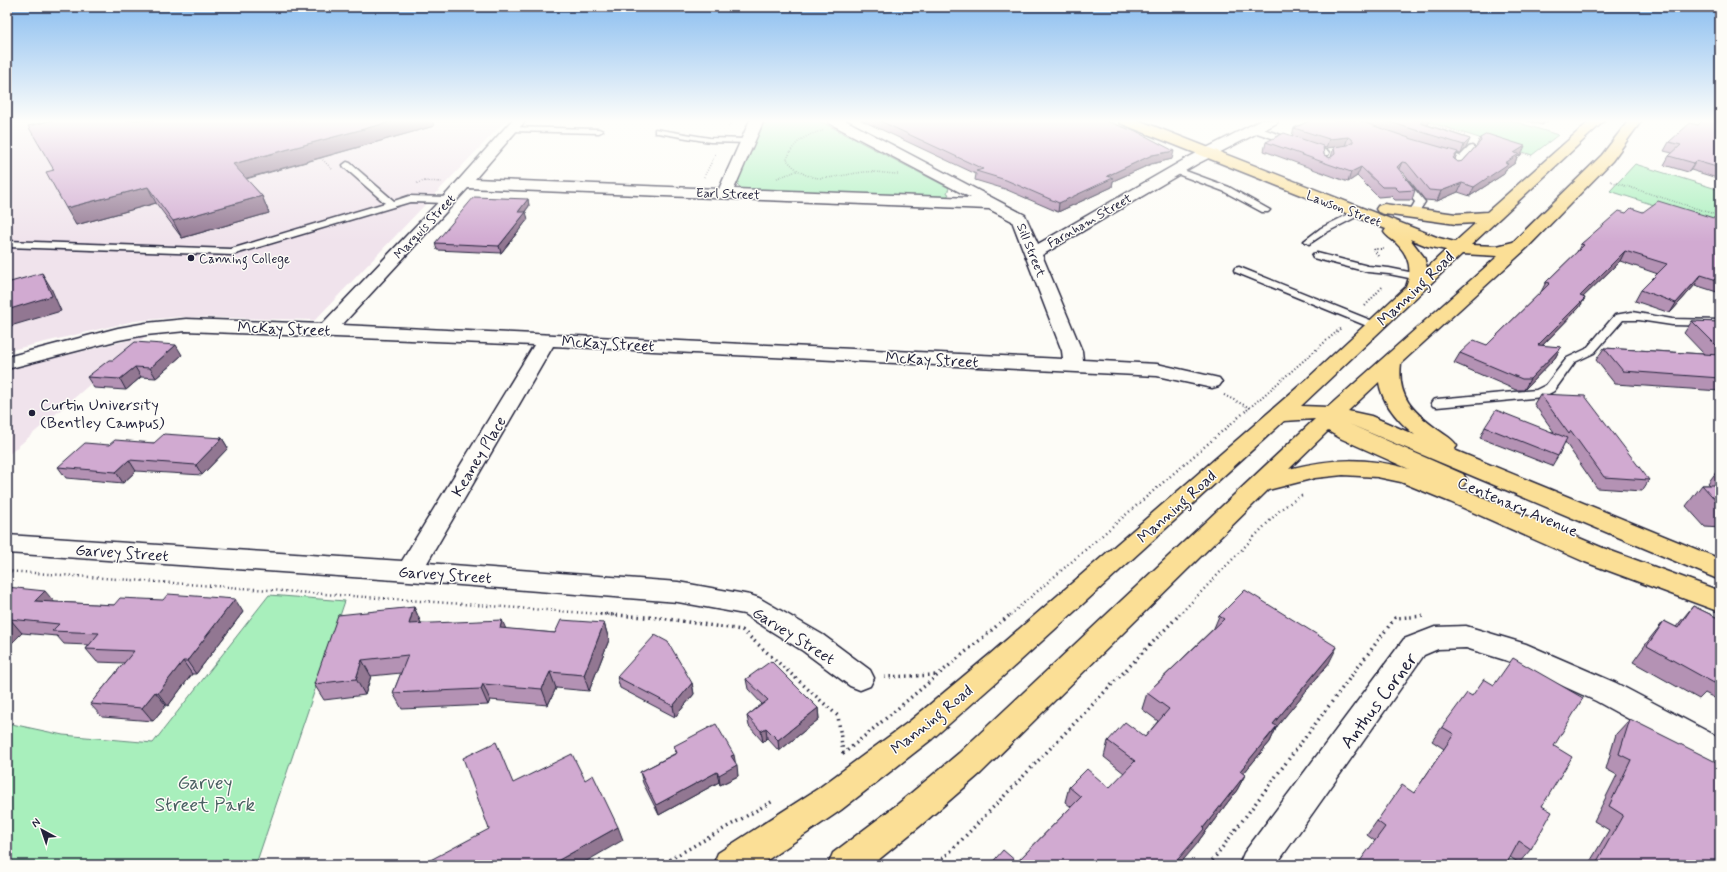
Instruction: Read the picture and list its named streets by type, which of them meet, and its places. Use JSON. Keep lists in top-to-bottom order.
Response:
{
  "streets": {
    "main road": ["Lawson Street", "Manning Road", "Centenary Avenue"],
    "street": [
      "Earl Street",
      "Farnham Street",
      "Marquis Street",
      "Sill Street",
      "McKay Street",
      "Keaney Place",
      "Garvey Street",
      "Anthus Corner"
    ]
  },
  "crossings": [
    ["Earl Street", "Marquis Street"],
    ["Earl Street", "Sill Street"],
    ["Lawson Street", "Manning Road"],
    ["Farnham Street", "Sill Street"],
    ["Marquis Street", "McKay Street"],
    ["Sill Street", "McKay Street"],
    ["Manning Road", "Centenary Avenue"],
    ["McKay Street", "Keaney Place"],
    ["Keaney Place", "Garvey Street"]
  ],
  "parks": ["Garvey Street Park"],
  "places": ["Canning College", "Curtin University (Bentley Campus)"],
  "north": "top left"
}
